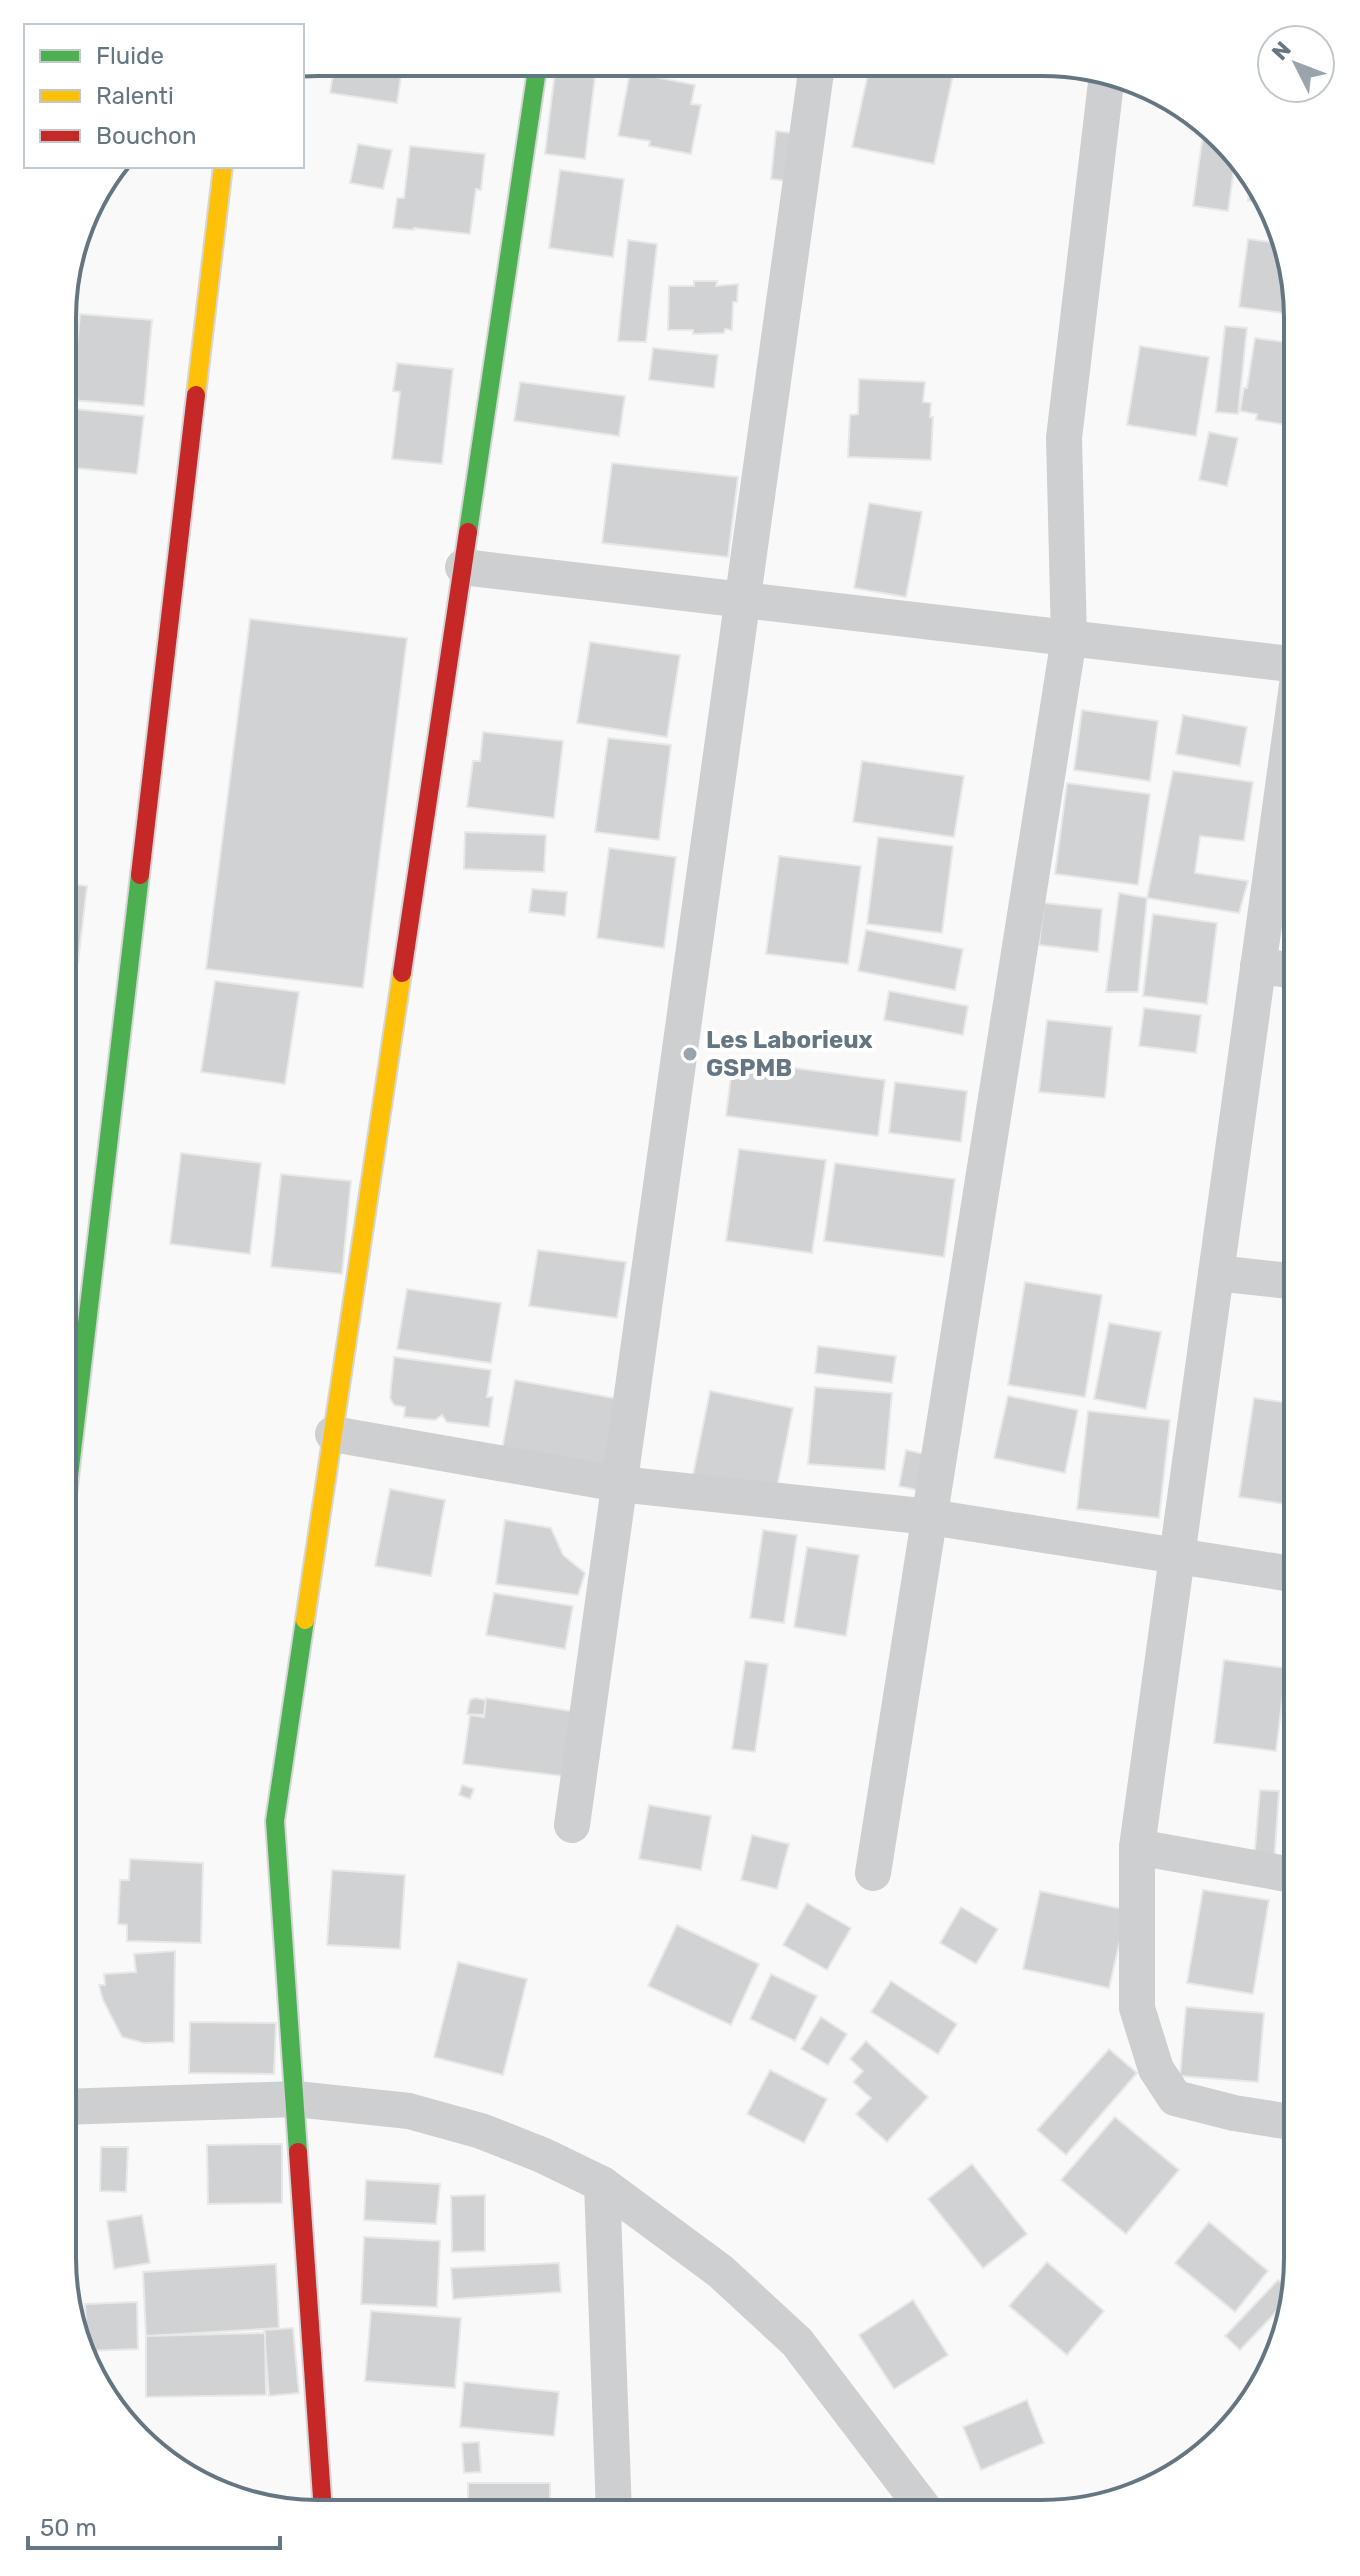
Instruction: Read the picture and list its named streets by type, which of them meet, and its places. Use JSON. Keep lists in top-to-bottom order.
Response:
{
  "places": ["Les Laborieux GSPMB"],
  "legend": ["Fluide", "Ralenti", "Bouchon"],
  "scale_bar": "50 m",
  "north": "top left"
}
